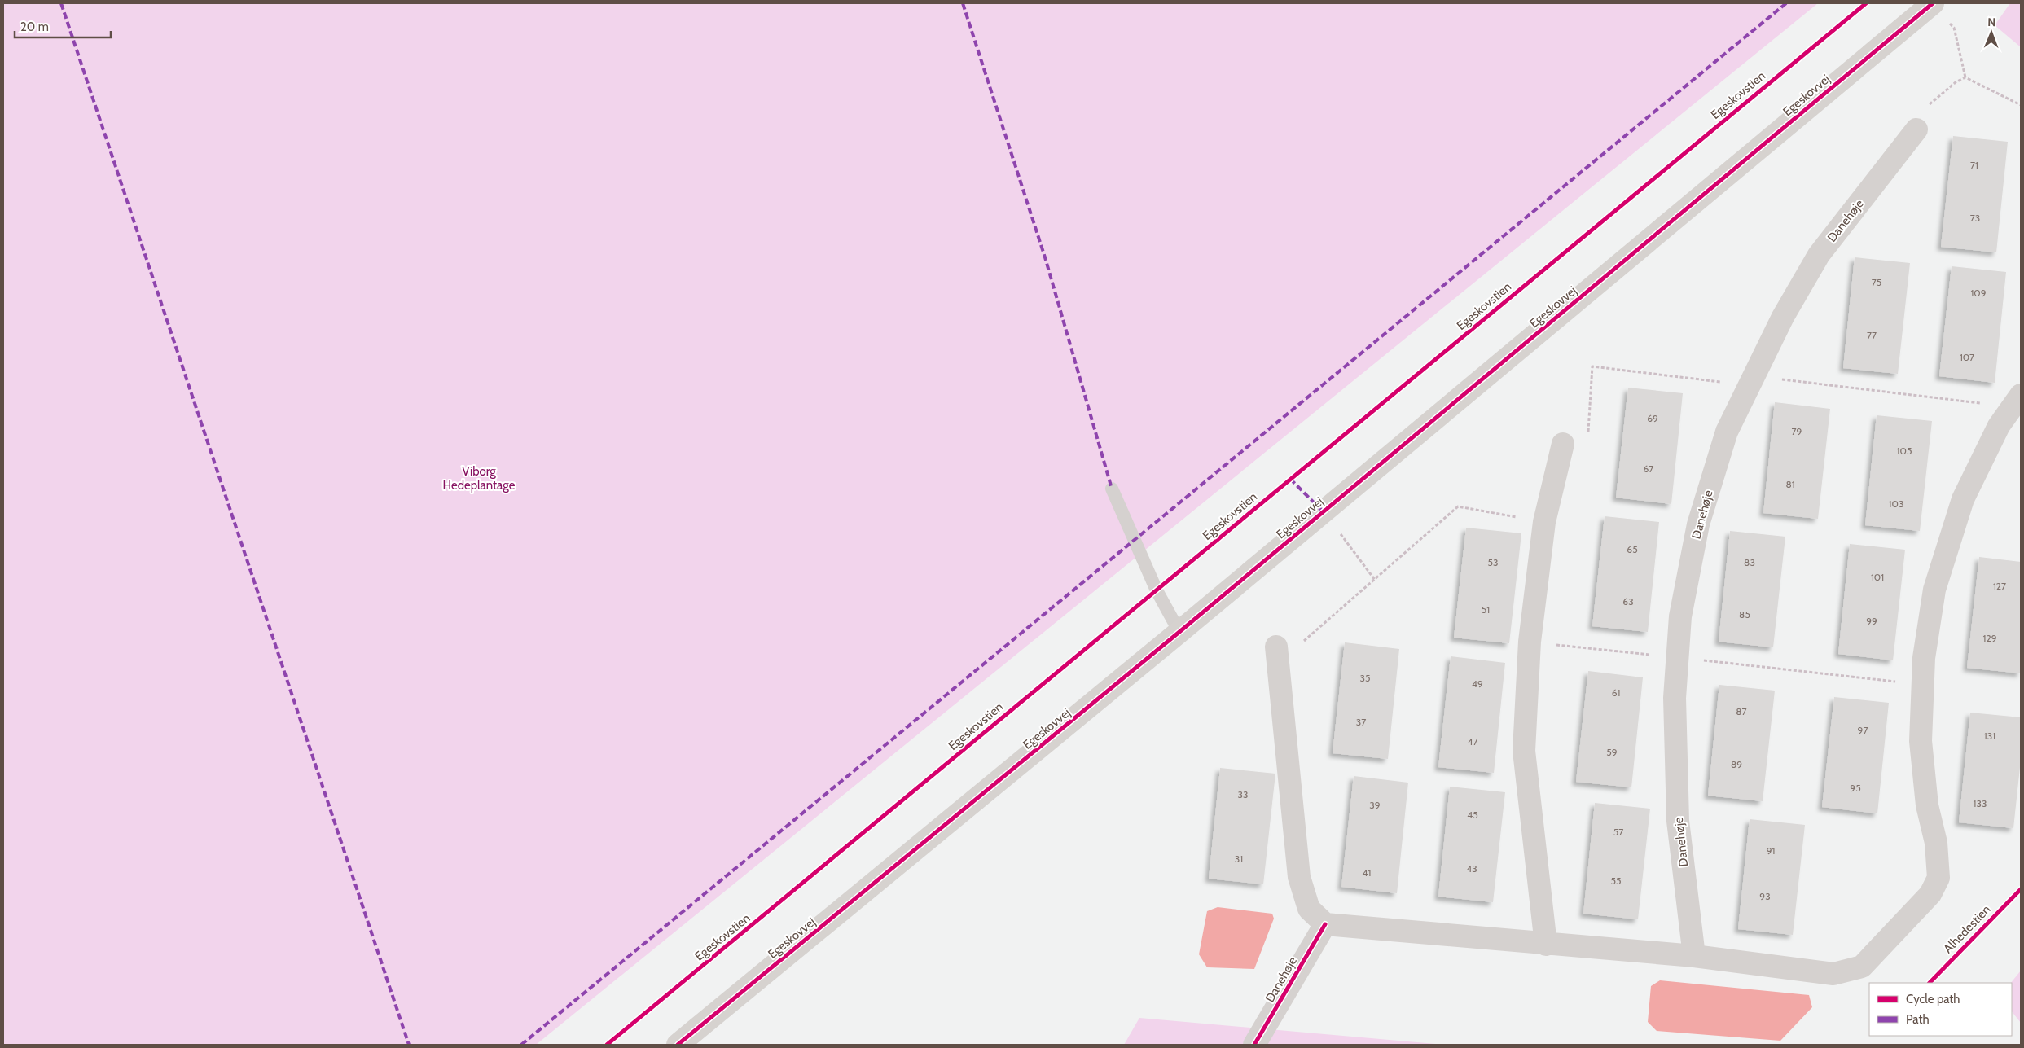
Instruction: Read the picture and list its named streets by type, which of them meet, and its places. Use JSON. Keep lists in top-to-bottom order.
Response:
{
  "streets": {
    "street": ["Egeskovvej", "Danehøje"],
    "cycle path": ["Egeskovstien", "Alhedestien"]
  },
  "parks": ["Viborg Hedeplantage"],
  "house_numbers": [
    "71",
    "73",
    "75",
    "109",
    "77",
    "107",
    "69",
    "79",
    "105",
    "67",
    "81",
    "103",
    "65",
    "53",
    "83",
    "101",
    "127",
    "63",
    "51",
    "85",
    "99",
    "129",
    "35",
    "49",
    "61",
    "87",
    "37",
    "97",
    "131",
    "47",
    "59",
    "89",
    "95",
    "33",
    "133",
    "39",
    "45",
    "57",
    "91",
    "31",
    "43",
    "41",
    "55",
    "93"
  ],
  "legend": ["Cycle path", "Path"],
  "scale_bar": "20 m",
  "north": "top"
}
